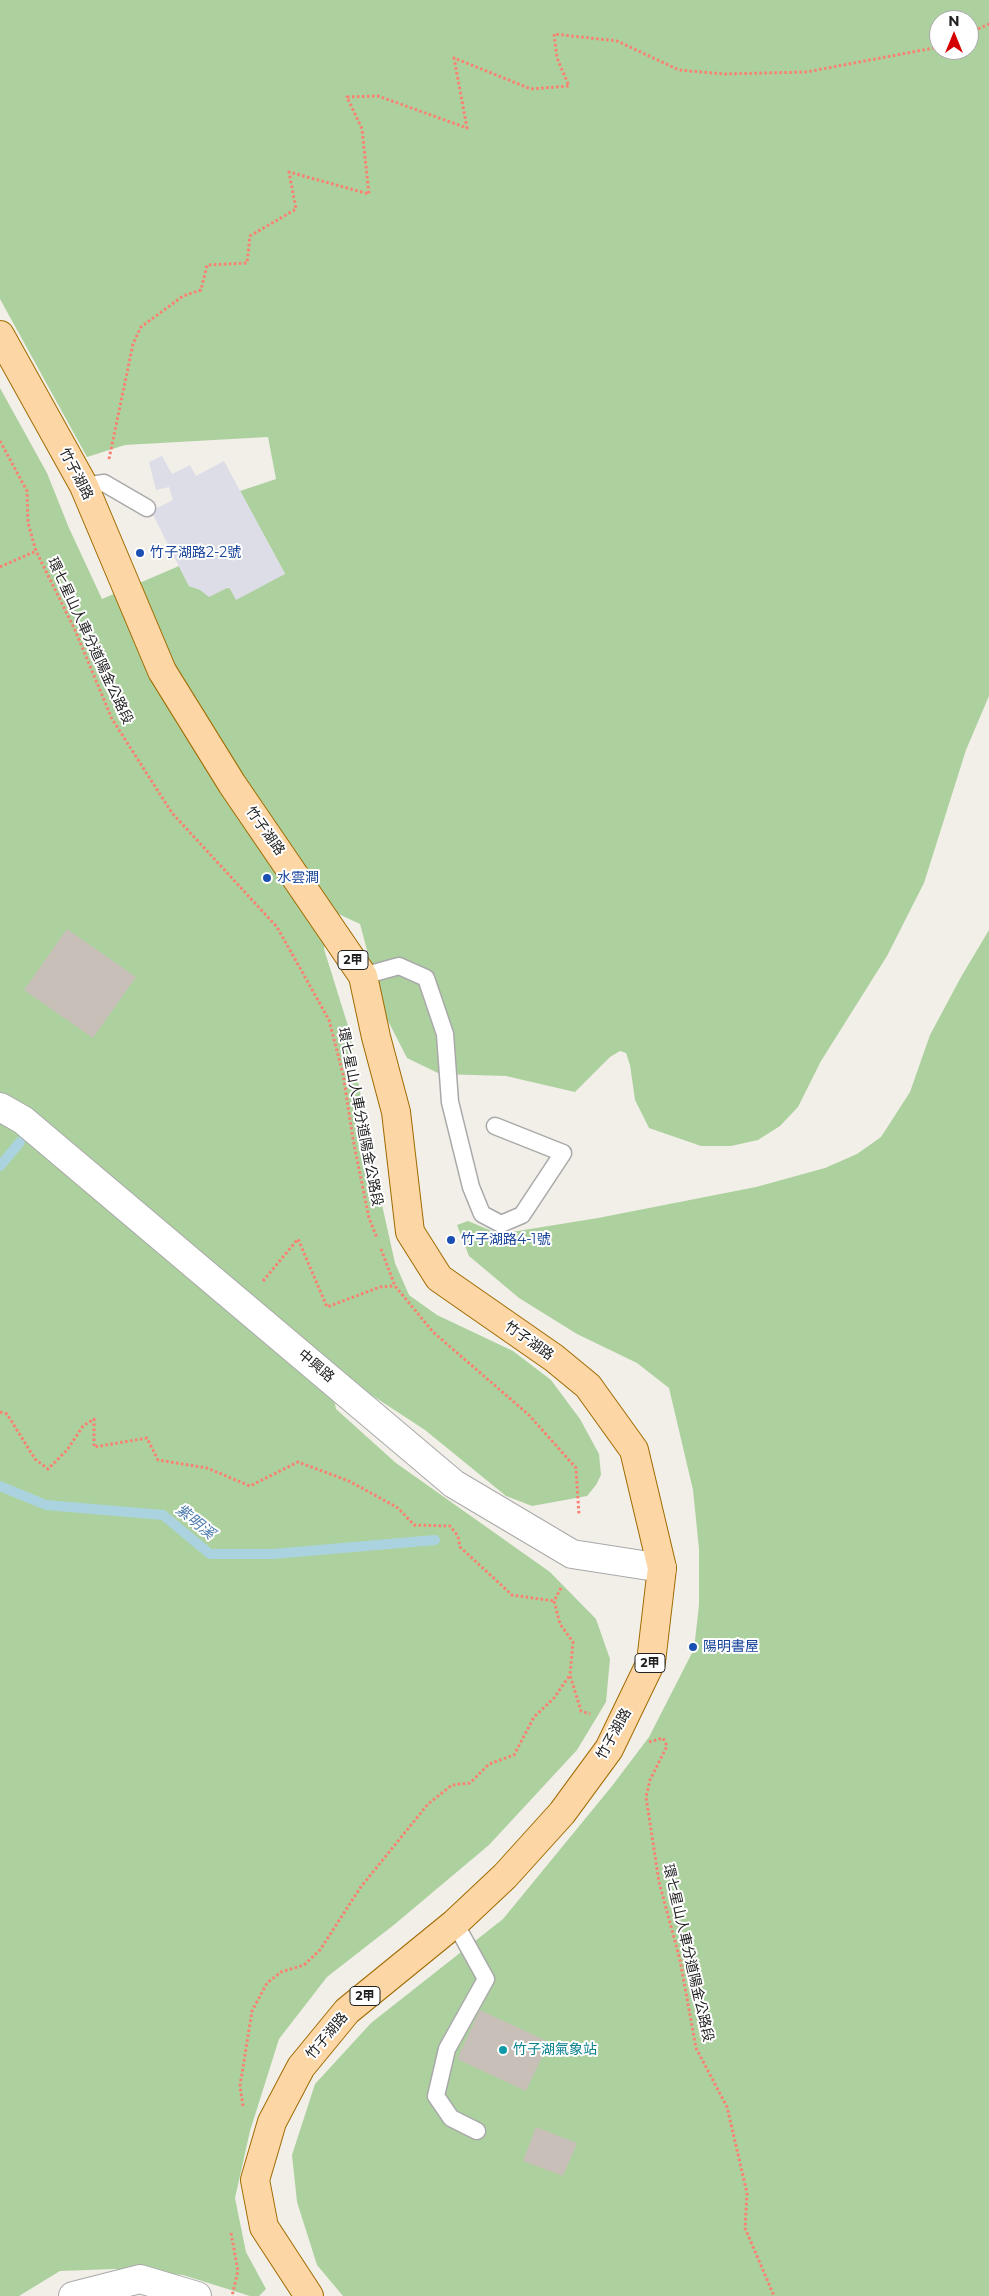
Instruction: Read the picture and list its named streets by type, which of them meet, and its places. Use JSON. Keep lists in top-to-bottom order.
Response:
{
  "streets": {
    "main road": ["竹子湖路", "2甲"],
    "street": ["中興路"],
    "path": ["環七星山人車分道陽金公路段"]
  },
  "crossings": [
    ["竹子湖路", "中興路"]
  ],
  "water": ["紫明溪"],
  "places": [
    "竹子湖路2-2號",
    "水雲澗",
    "竹子湖路4-1號",
    "陽明書屋",
    "竹子湖氣象站"
  ],
  "north": "top"
}
